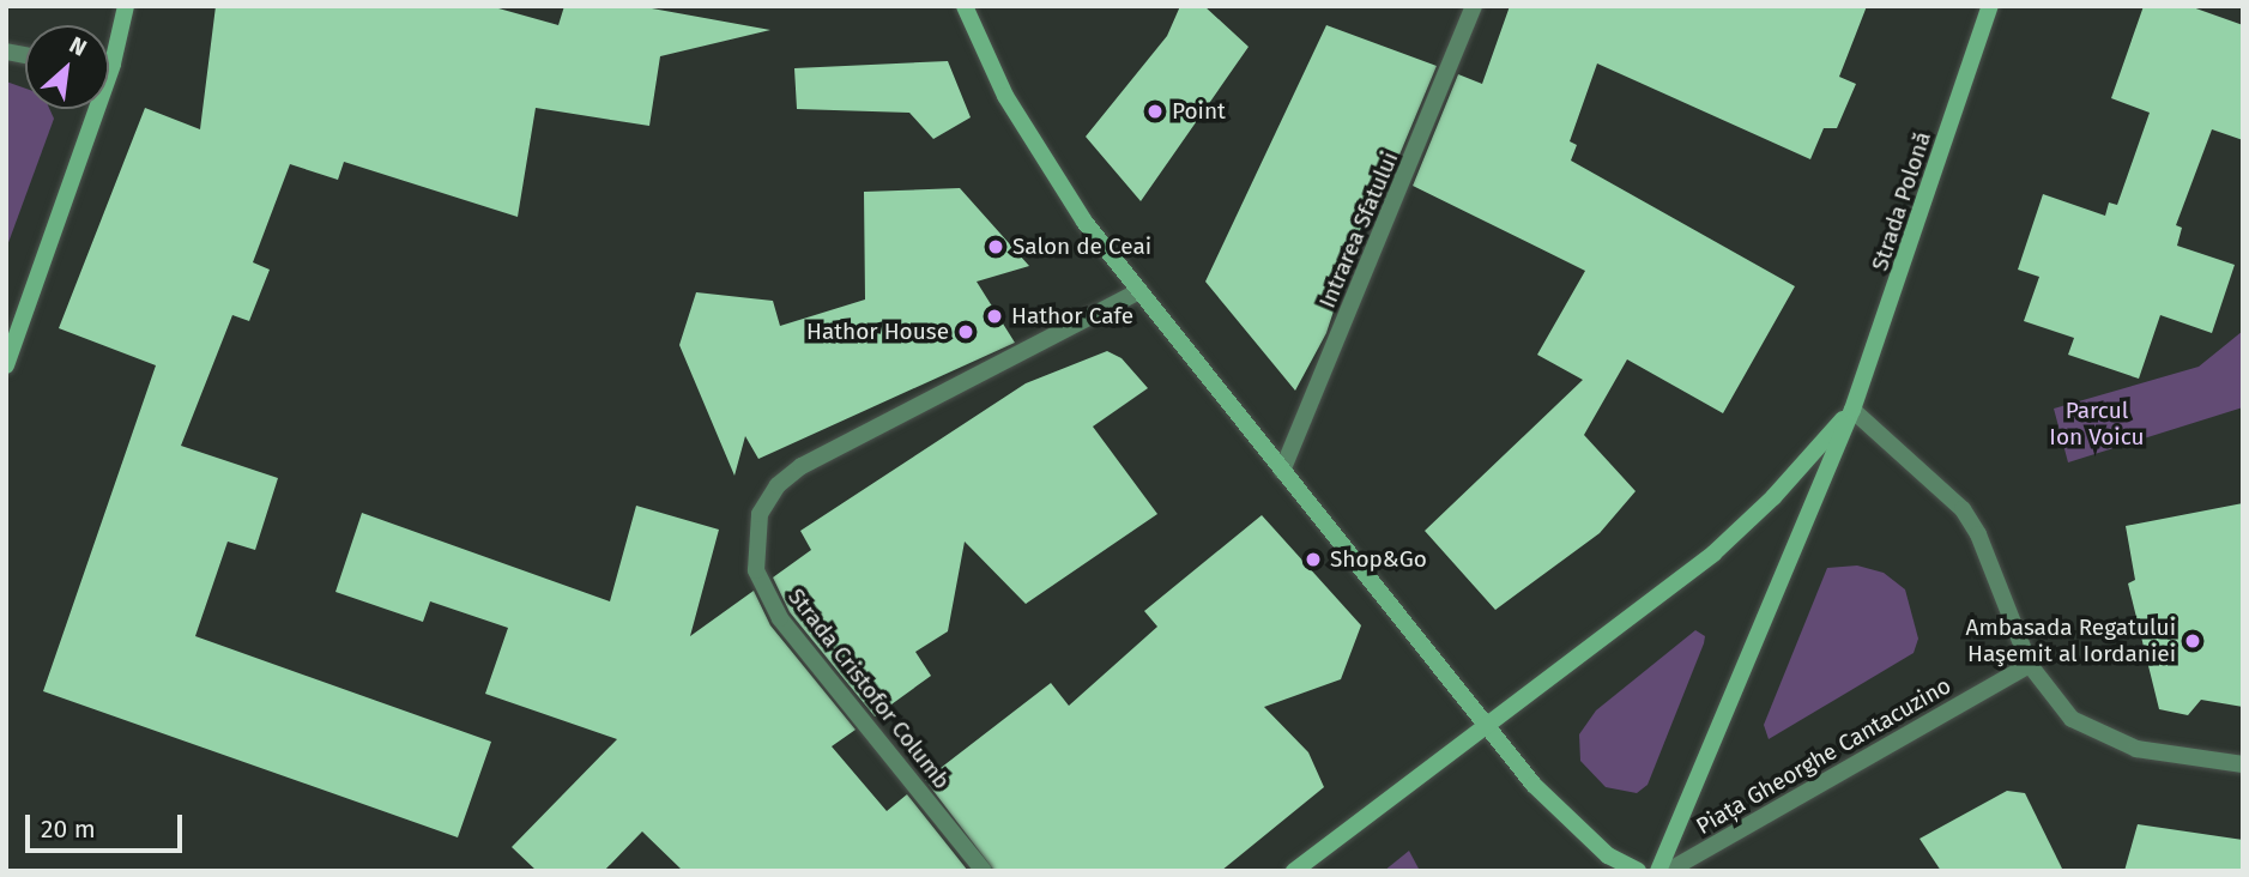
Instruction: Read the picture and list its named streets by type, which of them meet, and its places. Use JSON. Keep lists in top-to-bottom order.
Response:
{
  "streets": {
    "street": [
      "Strada Polonă",
      "Intrarea Sfatului",
      "Strada Cristofor Columb",
      "Piața Gheorghe Cantacuzino"
    ]
  },
  "crossings": [
    ["Strada Polonă", "Piața Gheorghe Cantacuzino"]
  ],
  "parks": ["Parcul Ion Voicu"],
  "places": [
    "Point",
    "Salon de Ceai",
    "Hathor Cafe",
    "Hathor House",
    "Shop&Go",
    "Ambasada Regatului Haşemit al Iordaniei"
  ],
  "scale_bar": "20 m",
  "north": "top right"
}
